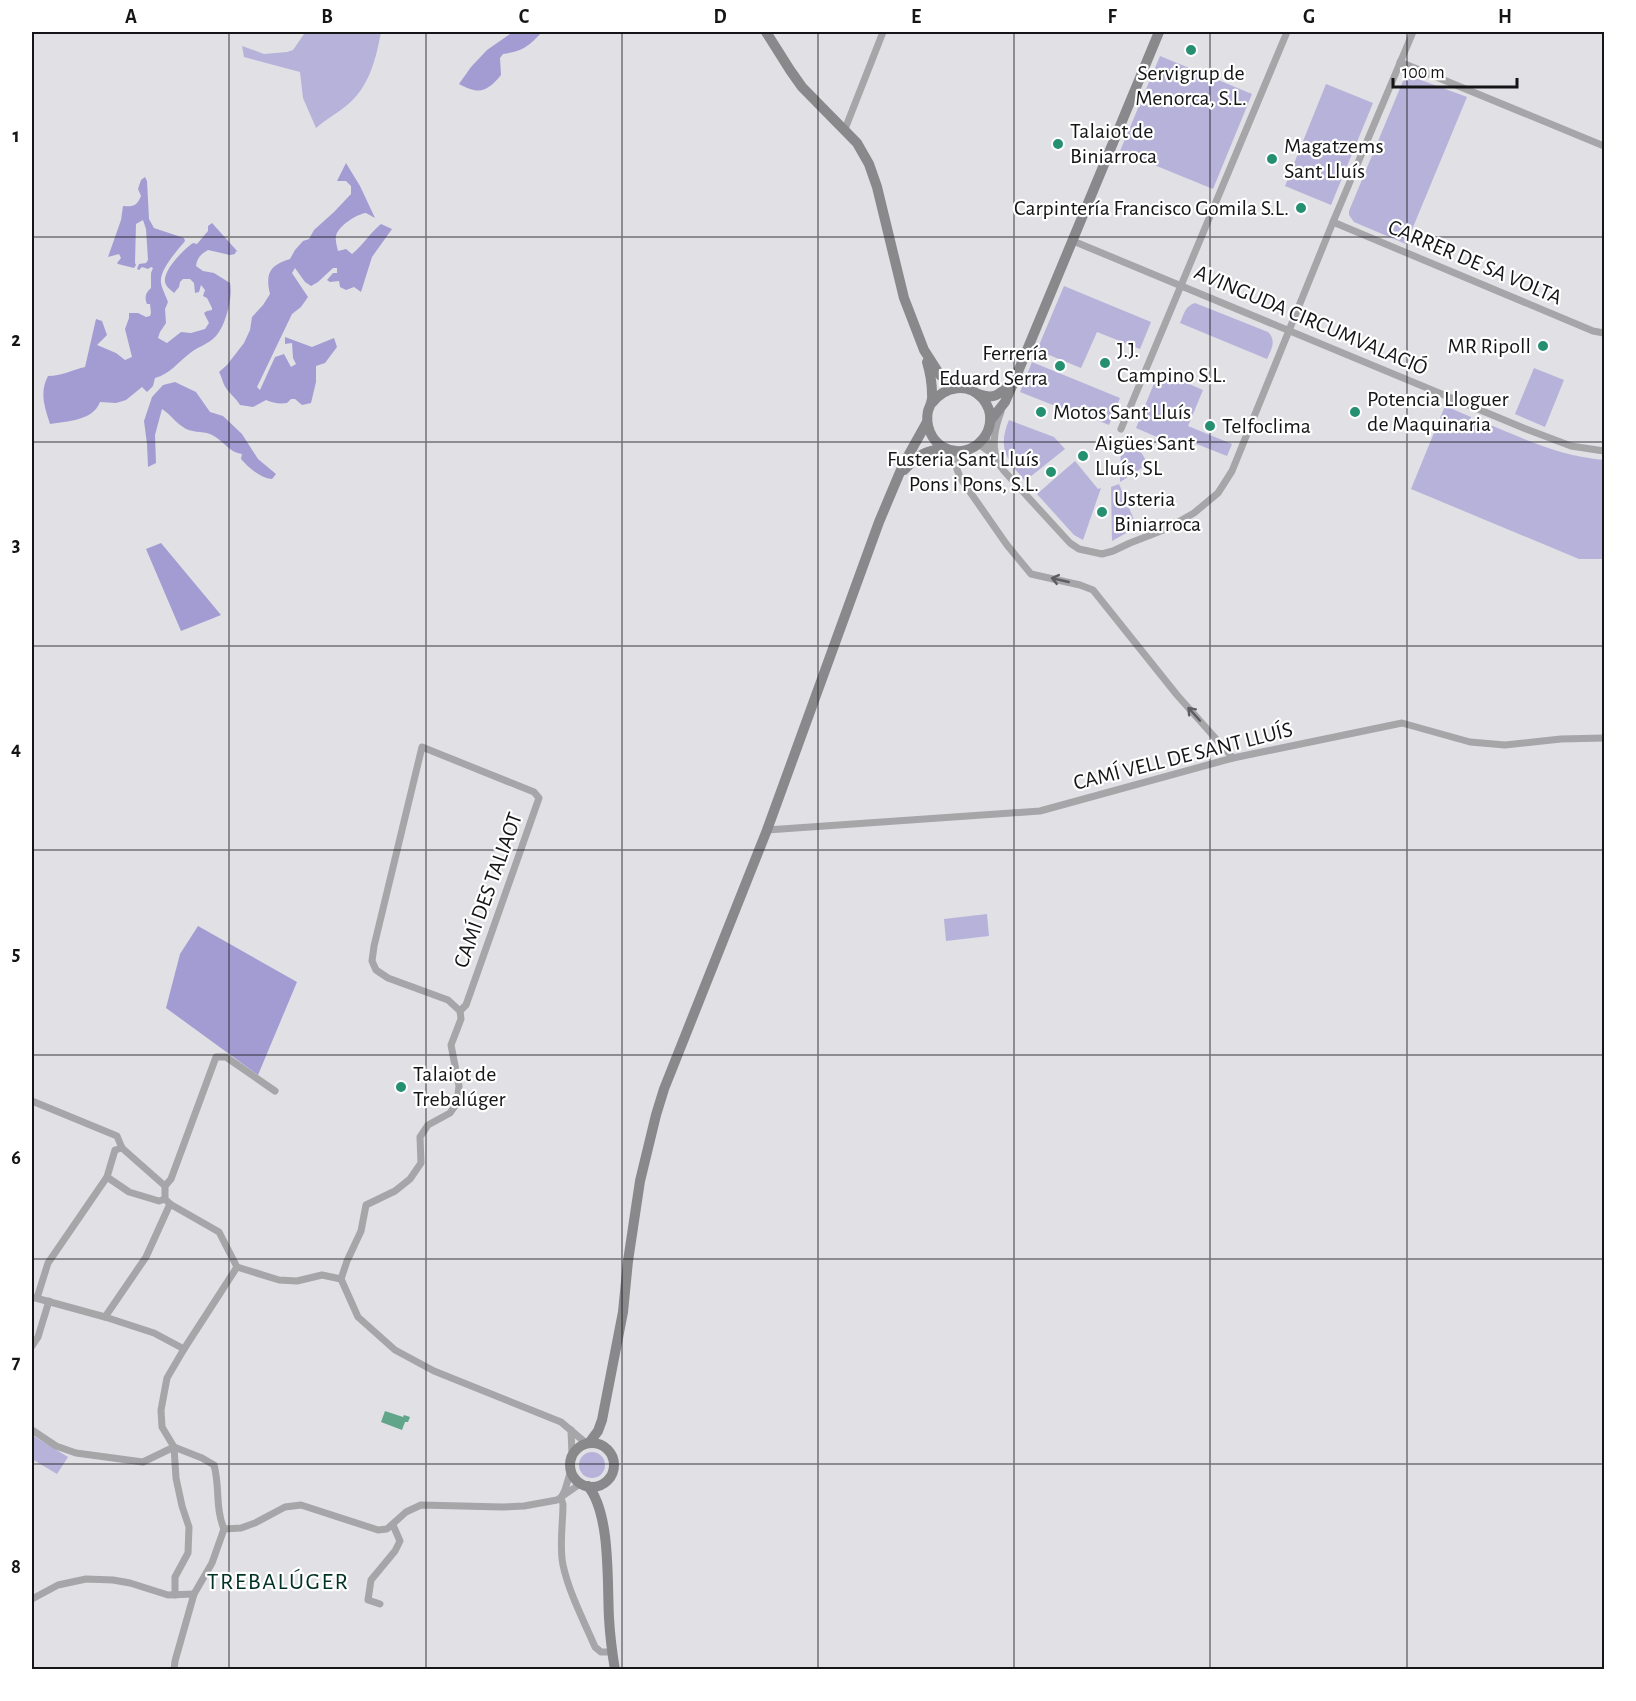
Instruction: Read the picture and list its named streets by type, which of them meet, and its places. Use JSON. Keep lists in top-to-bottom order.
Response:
{
  "streets": {
    "street": [
      "CARRER DE SA VOLTA",
      "AVINGUDA CIRCUMVALACIÓ",
      "CAMÍ VELL DE SANT LLUÍS",
      "CAMÍ DES TALIAOT"
    ]
  },
  "districts": ["TREBALÚGER"],
  "places": [
    "Servigrup de Menorca, S.L.",
    "Talaiot de Biniarroca",
    "Magatzems Sant Lluís",
    "Carpintería Francisco Gomila S.L.",
    "MR Ripoll",
    "J.J. Campino S.L.",
    "Ferrería Eduard Serra",
    "Motos Sant Lluís",
    "Potencia Lloguer de Maquinaria",
    "Telfoclima",
    "Aigües Sant Lluís, SL",
    "Fusteria Sant Lluís Pons i Pons, S.L.",
    "Usteria Biniarroca",
    "Talaiot de Trebalúger"
  ],
  "scale_bar": "100 m",
  "grid": {
    "columns": [
      "A",
      "B",
      "C",
      "D",
      "E",
      "F",
      "G",
      "H"
    ],
    "rows": [
      "1",
      "2",
      "3",
      "4",
      "5",
      "6",
      "7",
      "8"
    ]
  }
}
